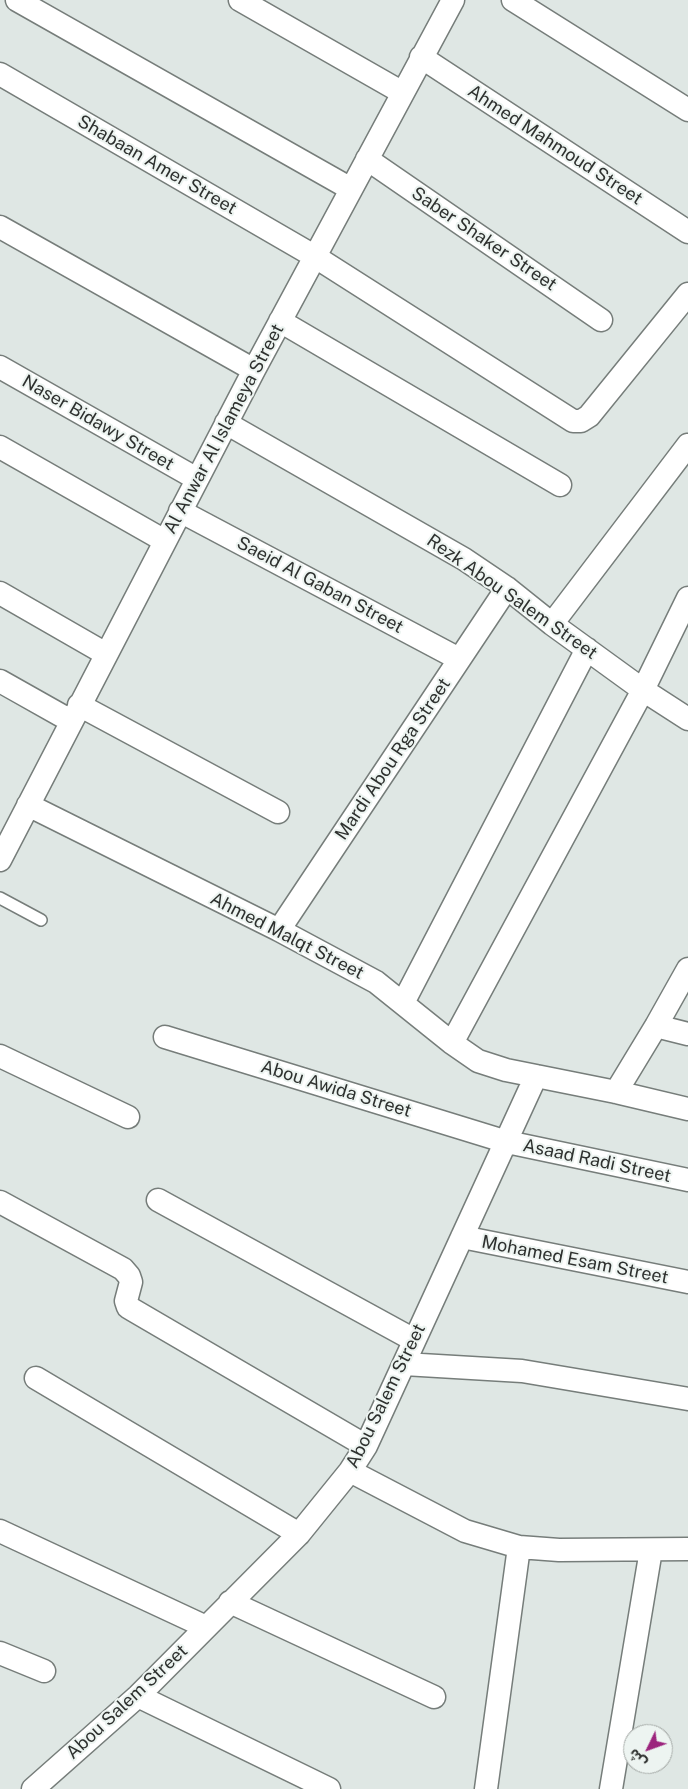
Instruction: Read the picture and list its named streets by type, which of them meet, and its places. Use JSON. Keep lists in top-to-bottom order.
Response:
{
  "streets": {
    "street": [
      "Ahmed Mahmoud Street",
      "Shabaan Amer Street",
      "Saber Shaker Street",
      "Naser Bidawy Street",
      "Al Anwar Al Islameya Street",
      "Saeid Al Gaban Street",
      "Rezk Abou Salem Street",
      "Mardi Abou Rga Street",
      "Ahmed Malqt Street",
      "Abou Awida Street",
      "Asaad Radi Street",
      "Mohamed Esam Street",
      "Abou Salem Street"
    ]
  },
  "crossings": [
    ["Ahmed Mahmoud Street", "Al Anwar Al Islameya Street"],
    ["Shabaan Amer Street", "Al Anwar Al Islameya Street"],
    ["Saber Shaker Street", "Al Anwar Al Islameya Street"],
    ["Naser Bidawy Street", "Al Anwar Al Islameya Street"],
    ["Al Anwar Al Islameya Street", "Saeid Al Gaban Street"],
    ["Al Anwar Al Islameya Street", "Rezk Abou Salem Street"],
    ["Al Anwar Al Islameya Street", "Ahmed Malqt Street"],
    ["Saeid Al Gaban Street", "Mardi Abou Rga Street"],
    ["Rezk Abou Salem Street", "Mardi Abou Rga Street"],
    ["Mardi Abou Rga Street", "Ahmed Malqt Street"],
    ["Ahmed Malqt Street", "Abou Salem Street"],
    ["Abou Awida Street", "Asaad Radi Street"],
    ["Abou Awida Street", "Abou Salem Street"],
    ["Asaad Radi Street", "Abou Salem Street"],
    ["Mohamed Esam Street", "Abou Salem Street"]
  ],
  "north": "bottom left"
}
